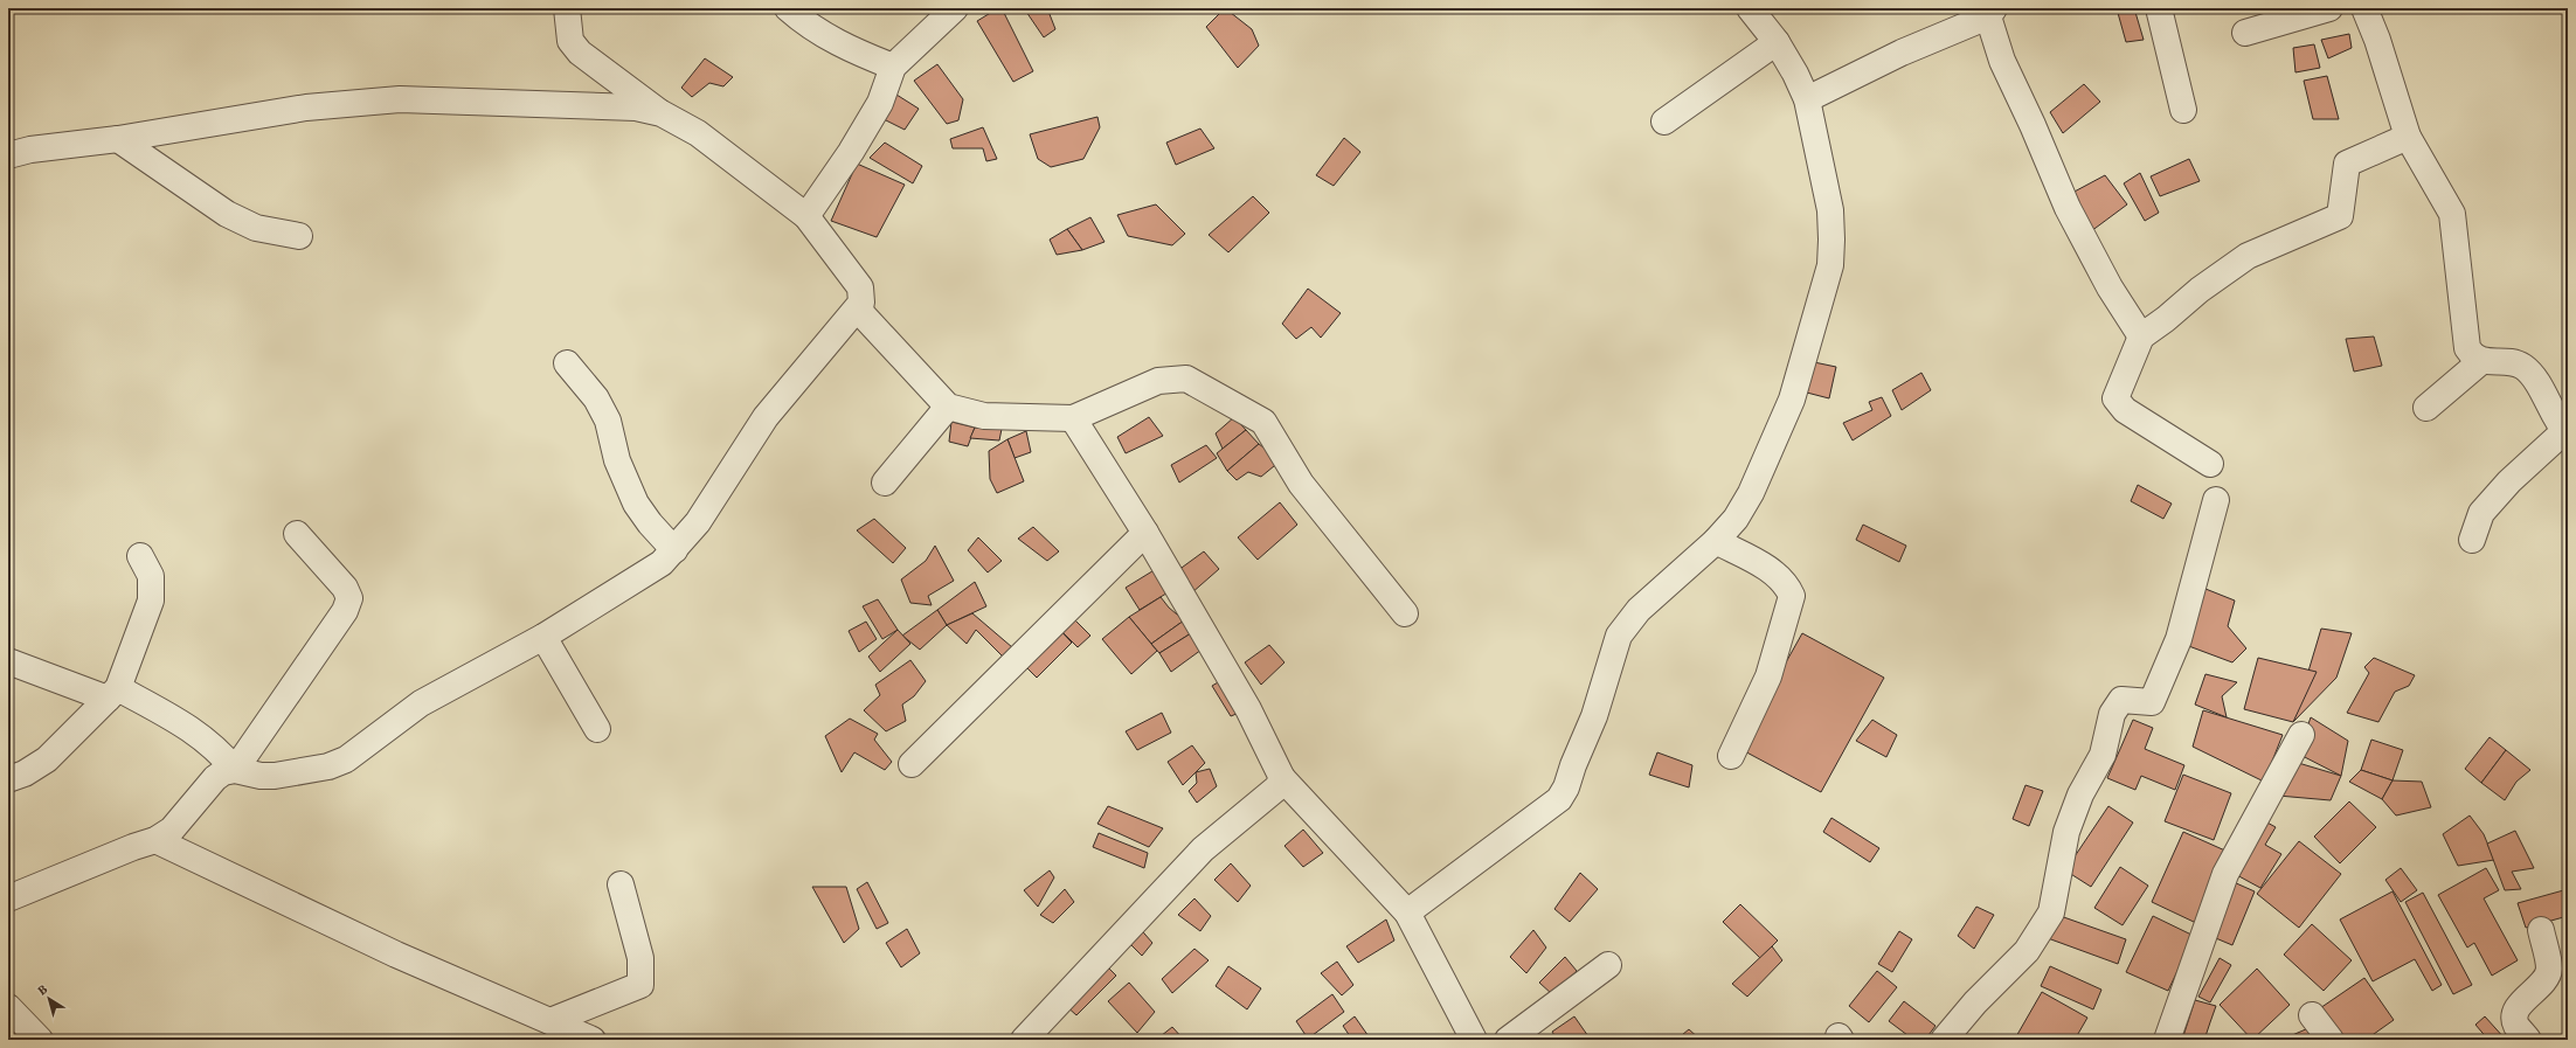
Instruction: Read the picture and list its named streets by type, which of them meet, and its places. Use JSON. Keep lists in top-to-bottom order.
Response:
{
  "north": "top left"
}
